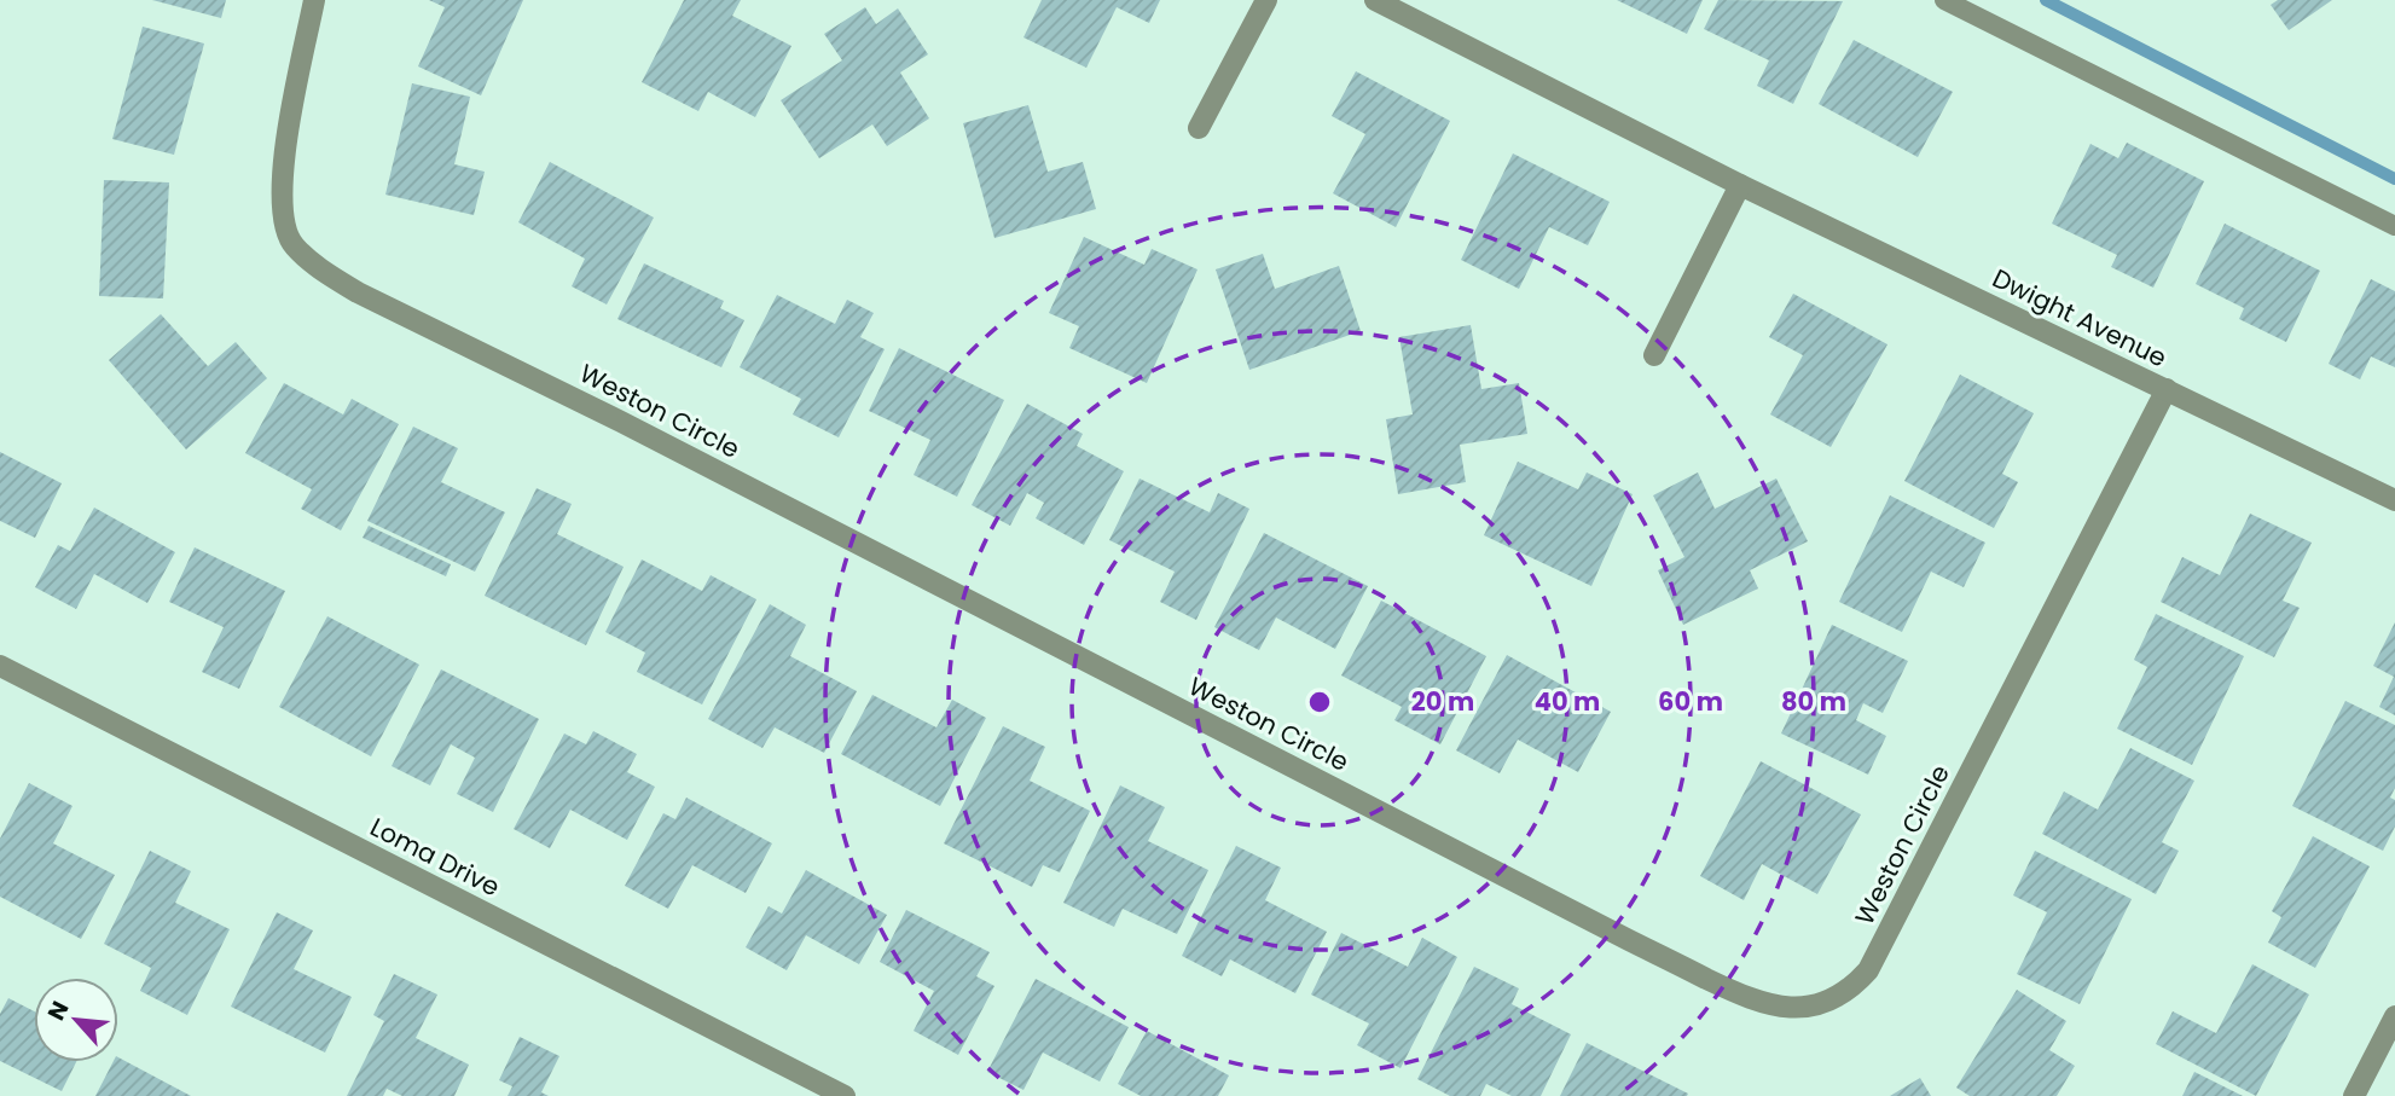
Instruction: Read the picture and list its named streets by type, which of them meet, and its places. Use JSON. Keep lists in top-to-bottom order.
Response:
{
  "streets": {
    "street": ["Dwight Avenue", "Weston Circle", "Loma Drive"]
  },
  "crossings": [
    ["Dwight Avenue", "Weston Circle"]
  ],
  "north": "top left",
  "rings": [
    "20 m",
    "40 m",
    "60 m",
    "80 m"
  ]
}
